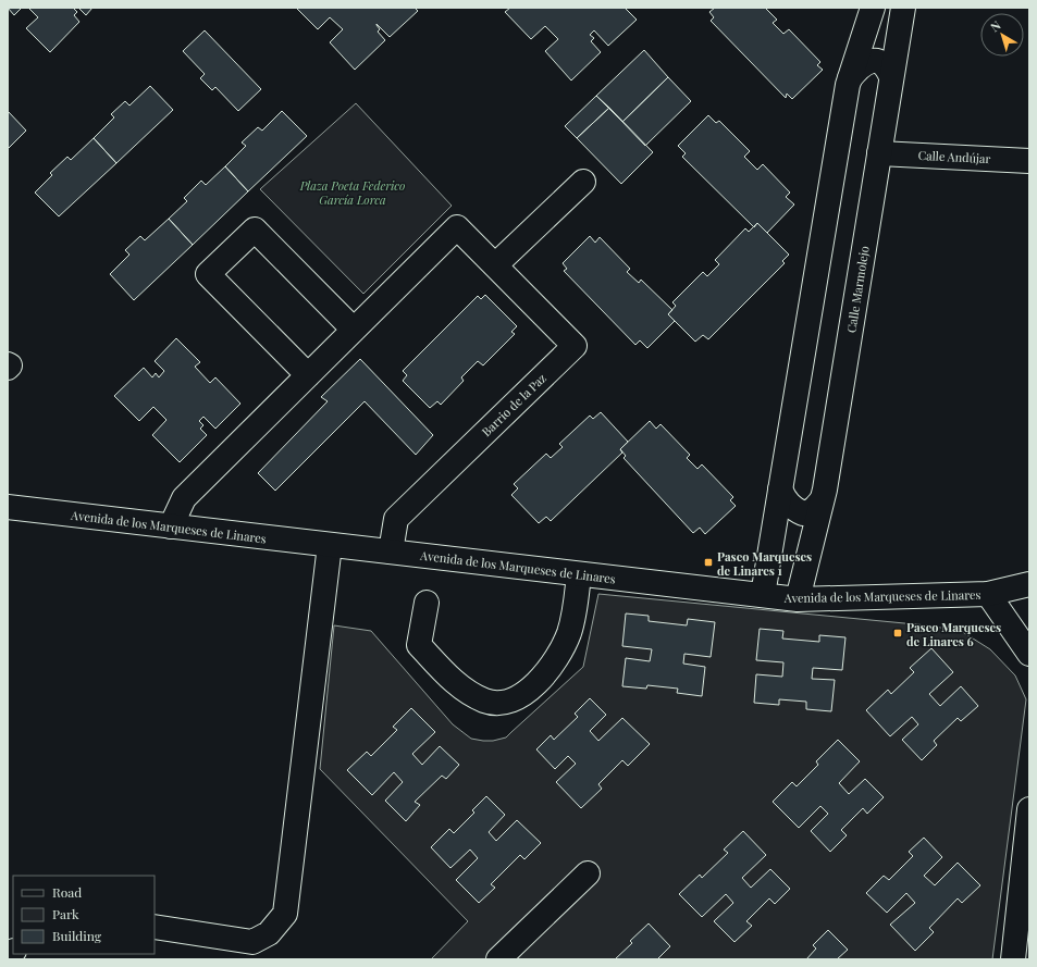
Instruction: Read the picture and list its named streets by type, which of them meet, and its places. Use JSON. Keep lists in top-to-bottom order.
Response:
{
  "streets": {
    "street": [
      "Calle Andújar",
      "Calle Marmolejo",
      "Barrio de la Paz",
      "Avenida de los Marqueses de Linares"
    ]
  },
  "crossings": [
    ["Calle Andújar", "Calle Marmolejo"],
    ["Calle Marmolejo", "Avenida de los Marqueses de Linares"],
    ["Barrio de la Paz", "Avenida de los Marqueses de Linares"]
  ],
  "parks": ["Plaza Poeta Federico García Lorca"],
  "places": {
    "transit": ["Paseo Marqueses de Linares 1", "Paseo Marqueses de Linares 6"]
  },
  "legend": ["Road", "Park", "Building"],
  "north": "top left"
}
